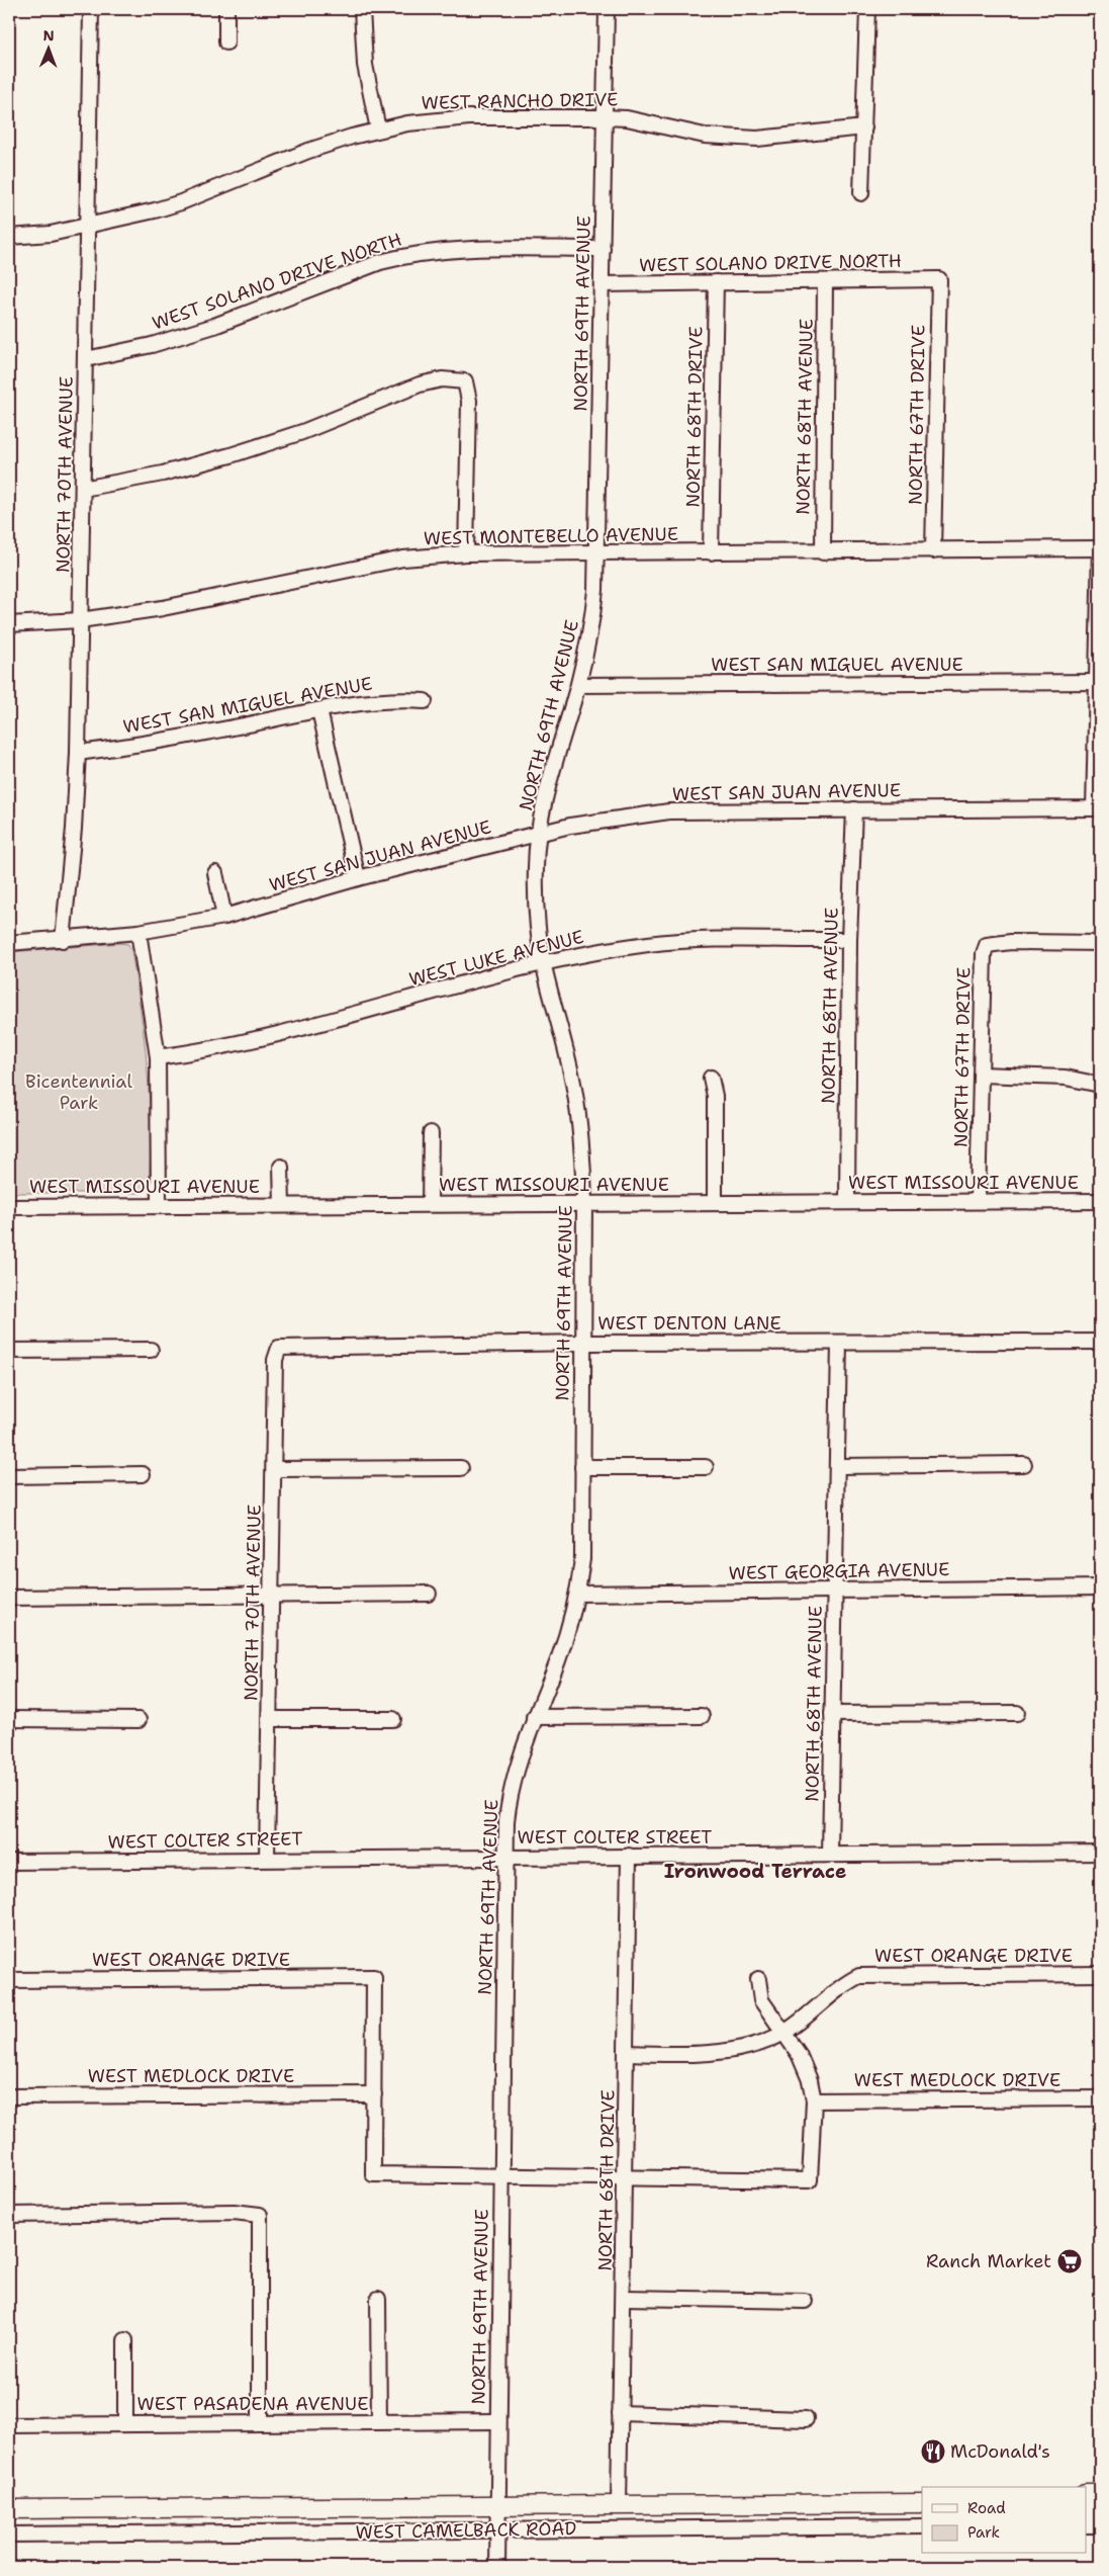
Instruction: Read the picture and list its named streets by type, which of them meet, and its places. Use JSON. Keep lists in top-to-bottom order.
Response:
{
  "streets": {
    "main road": ["WEST CAMELBACK ROAD"],
    "street": [
      "WEST RANCHO DRIVE",
      "WEST SOLANO DRIVE NORTH",
      "NORTH 69TH AVENUE",
      "NORTH 67TH DRIVE",
      "NORTH 68TH DRIVE",
      "NORTH 68TH AVENUE",
      "NORTH 70TH AVENUE",
      "WEST MONTEBELLO AVENUE",
      "WEST SAN MIGUEL AVENUE",
      "WEST SAN JUAN AVENUE",
      "WEST LUKE AVENUE",
      "WEST MISSOURI AVENUE",
      "WEST DENTON LANE",
      "WEST GEORGIA AVENUE",
      "WEST COLTER STREET",
      "WEST ORANGE DRIVE",
      "WEST MEDLOCK DRIVE",
      "WEST PASADENA AVENUE"
    ]
  },
  "crossings": [
    ["WEST RANCHO DRIVE", "NORTH 69TH AVENUE"],
    ["WEST RANCHO DRIVE", "NORTH 70TH AVENUE"],
    ["WEST SOLANO DRIVE NORTH", "NORTH 69TH AVENUE"],
    ["WEST SOLANO DRIVE NORTH", "NORTH 67TH DRIVE"],
    ["WEST SOLANO DRIVE NORTH", "NORTH 68TH DRIVE"],
    ["WEST SOLANO DRIVE NORTH", "NORTH 68TH AVENUE"],
    ["WEST SOLANO DRIVE NORTH", "NORTH 70TH AVENUE"],
    ["NORTH 69TH AVENUE", "WEST MONTEBELLO AVENUE"],
    ["NORTH 69TH AVENUE", "WEST SAN MIGUEL AVENUE"],
    ["NORTH 69TH AVENUE", "WEST SAN JUAN AVENUE"],
    ["NORTH 69TH AVENUE", "WEST LUKE AVENUE"],
    ["NORTH 69TH AVENUE", "WEST MISSOURI AVENUE"],
    ["NORTH 69TH AVENUE", "WEST DENTON LANE"],
    ["NORTH 69TH AVENUE", "WEST GEORGIA AVENUE"],
    ["NORTH 69TH AVENUE", "WEST COLTER STREET"],
    ["NORTH 69TH AVENUE", "WEST PASADENA AVENUE"],
    ["NORTH 69TH AVENUE", "WEST CAMELBACK ROAD"],
    ["NORTH 67TH DRIVE", "WEST MONTEBELLO AVENUE"],
    ["NORTH 67TH DRIVE", "WEST MISSOURI AVENUE"],
    ["NORTH 68TH DRIVE", "WEST MONTEBELLO AVENUE"],
    ["NORTH 68TH DRIVE", "WEST COLTER STREET"],
    ["NORTH 68TH DRIVE", "WEST ORANGE DRIVE"],
    ["NORTH 68TH DRIVE", "WEST CAMELBACK ROAD"],
    ["NORTH 68TH AVENUE", "WEST MONTEBELLO AVENUE"],
    ["NORTH 68TH AVENUE", "WEST SAN JUAN AVENUE"],
    ["NORTH 68TH AVENUE", "WEST LUKE AVENUE"],
    ["NORTH 68TH AVENUE", "WEST MISSOURI AVENUE"],
    ["NORTH 68TH AVENUE", "WEST DENTON LANE"],
    ["NORTH 68TH AVENUE", "WEST GEORGIA AVENUE"],
    ["NORTH 68TH AVENUE", "WEST COLTER STREET"],
    ["NORTH 70TH AVENUE", "WEST MONTEBELLO AVENUE"],
    ["NORTH 70TH AVENUE", "WEST SAN MIGUEL AVENUE"],
    ["NORTH 70TH AVENUE", "WEST SAN JUAN AVENUE"],
    ["NORTH 70TH AVENUE", "WEST DENTON LANE"],
    ["NORTH 70TH AVENUE", "WEST COLTER STREET"],
    ["WEST SAN MIGUEL AVENUE", "WEST SAN JUAN AVENUE"],
    ["WEST ORANGE DRIVE", "WEST MEDLOCK DRIVE"]
  ],
  "districts": ["Ironwood Terrace"],
  "parks": ["Bicentennial Park"],
  "places": {
    "supermarket": ["Ranch Market"],
    "restaurant": ["McDonald's"]
  },
  "legend": ["Road", "Park"],
  "north": "top"
}
